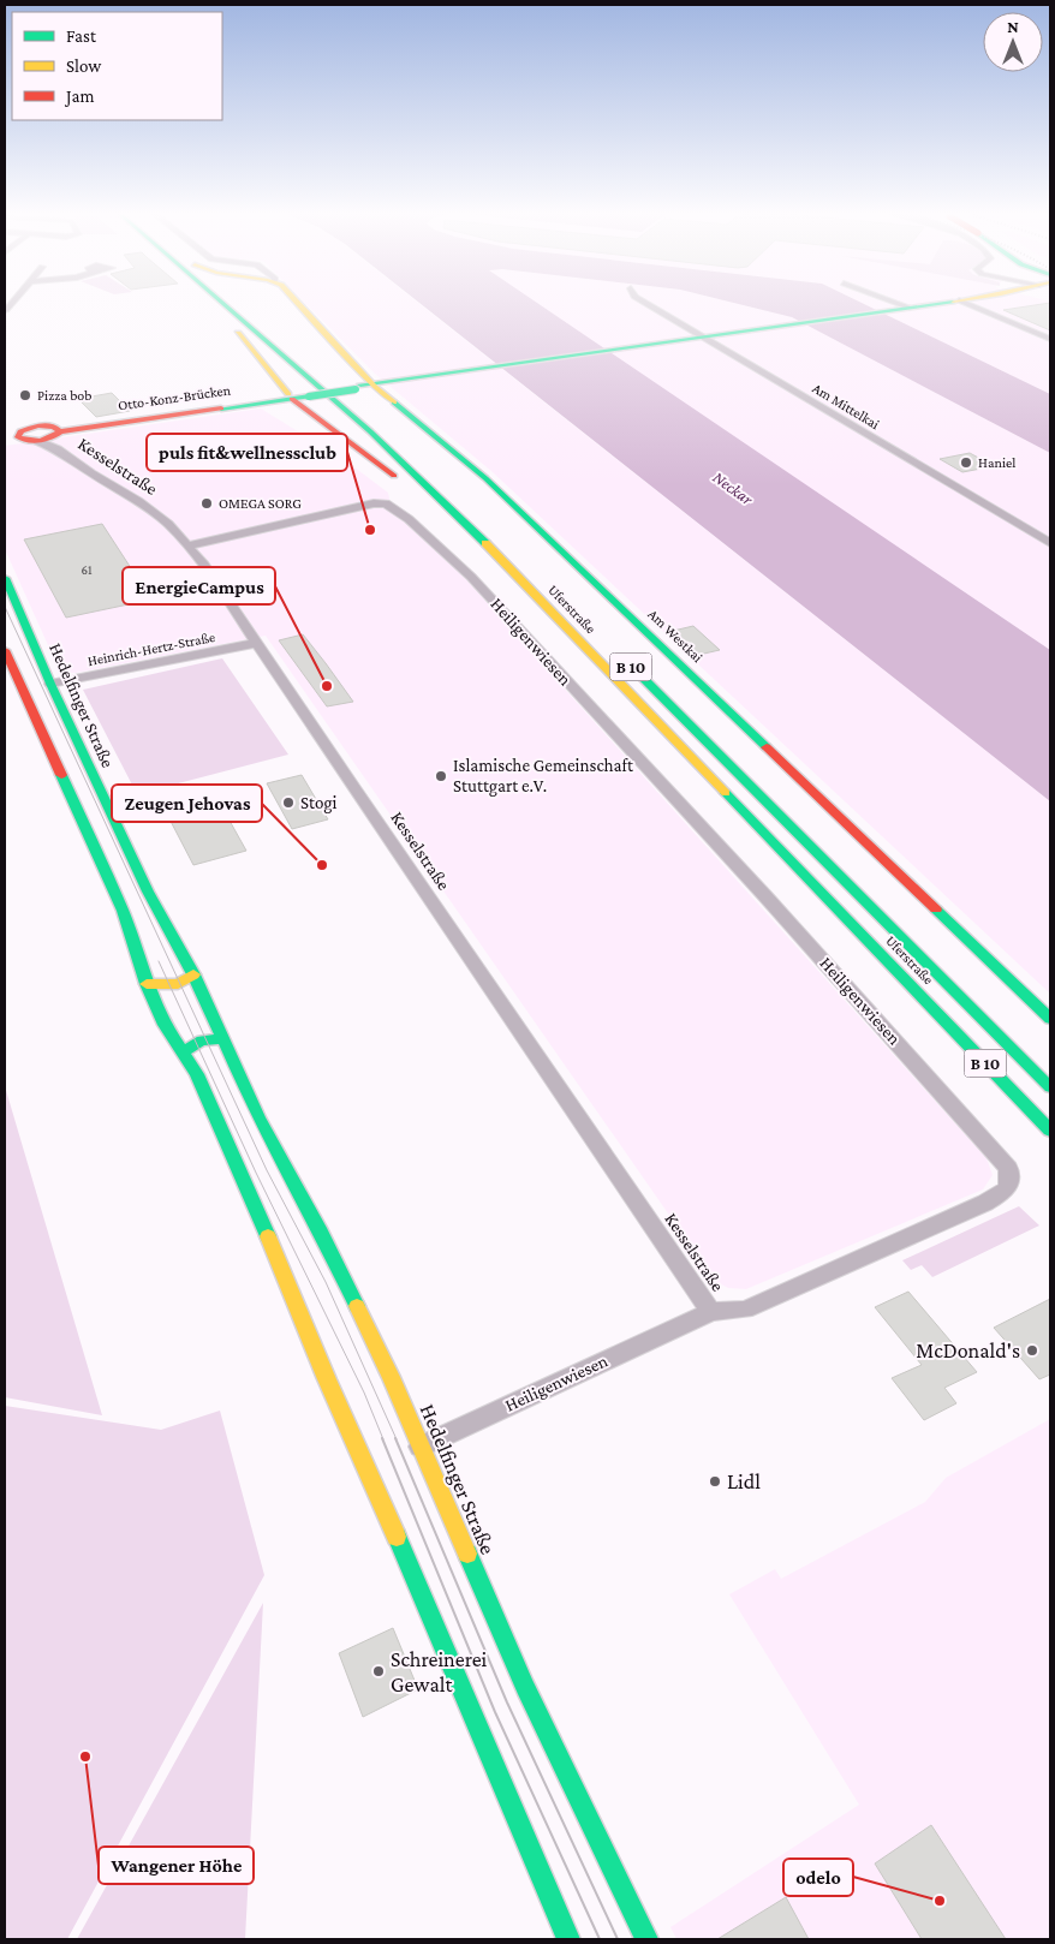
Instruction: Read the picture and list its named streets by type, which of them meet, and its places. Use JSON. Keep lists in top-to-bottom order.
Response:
{
  "streets": {
    "main road": [
      "Otto-Konz-Brücken",
      "Uferstraße",
      "Am Westkai",
      "B 10",
      "Hedelfinger Straße"
    ],
    "street": [
      "Am Mittelkai",
      "Kesselstraße",
      "Heiligenwiesen",
      "Heinrich-Hertz-Straße"
    ]
  },
  "crossings": [
    ["Otto-Konz-Brücken", "Am Mittelkai"],
    ["Otto-Konz-Brücken", "Kesselstraße"],
    ["Otto-Konz-Brücken", "Am Westkai"],
    ["Otto-Konz-Brücken", "B 10"],
    ["Kesselstraße", "Heiligenwiesen"],
    ["Kesselstraße", "Heinrich-Hertz-Straße"],
    ["Uferstraße", "B 10"],
    ["Heiligenwiesen", "Hedelfinger Straße"],
    ["Heinrich-Hertz-Straße", "Hedelfinger Straße"]
  ],
  "water": ["Neckar"],
  "places": [
    "Pizza bob",
    "Haniel",
    "OMEGA SORG",
    "puls fit&wellnessclub",
    "EnergieCampus",
    "Islamische Gemeinschaft Stuttgart e.V.",
    "Stogi",
    "Zeugen Jehovas",
    "McDonald's",
    "Lidl",
    "Schreinerei Gewalt",
    "Wangener Höhe",
    "odelo"
  ],
  "house_numbers": ["61"],
  "legend": ["Fast", "Slow", "Jam"],
  "north": "top"
}
